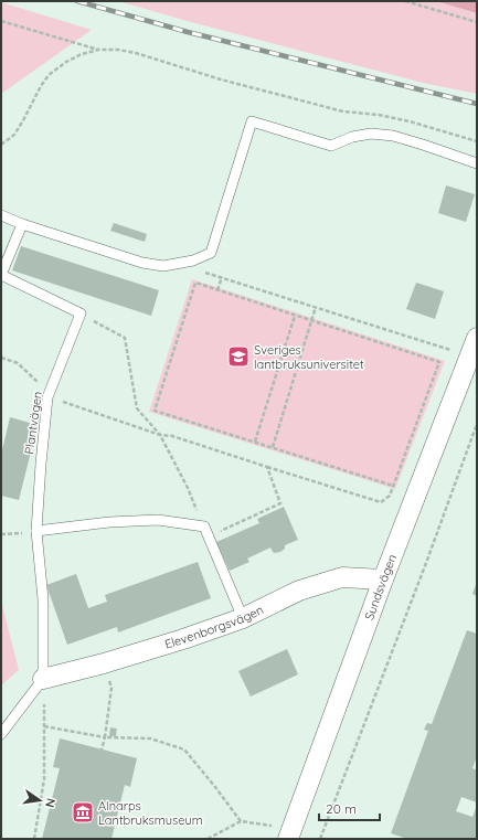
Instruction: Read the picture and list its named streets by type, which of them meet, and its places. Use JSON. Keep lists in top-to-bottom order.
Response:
{
  "streets": {
    "street": ["Sundsvägen", "Elevenborgsvägen"],
    "lane": ["Plantvägen"]
  },
  "crossings": [
    ["Plantvägen", "Elevenborgsvägen"],
    ["Sundsvägen", "Elevenborgsvägen"]
  ],
  "places": {
    "school or university": ["Sveriges lantbruksuniversitet"],
    "museum": ["Alnarps Lantbruksmuseum"]
  },
  "scale_bar": "20 m",
  "north": "right"
}
